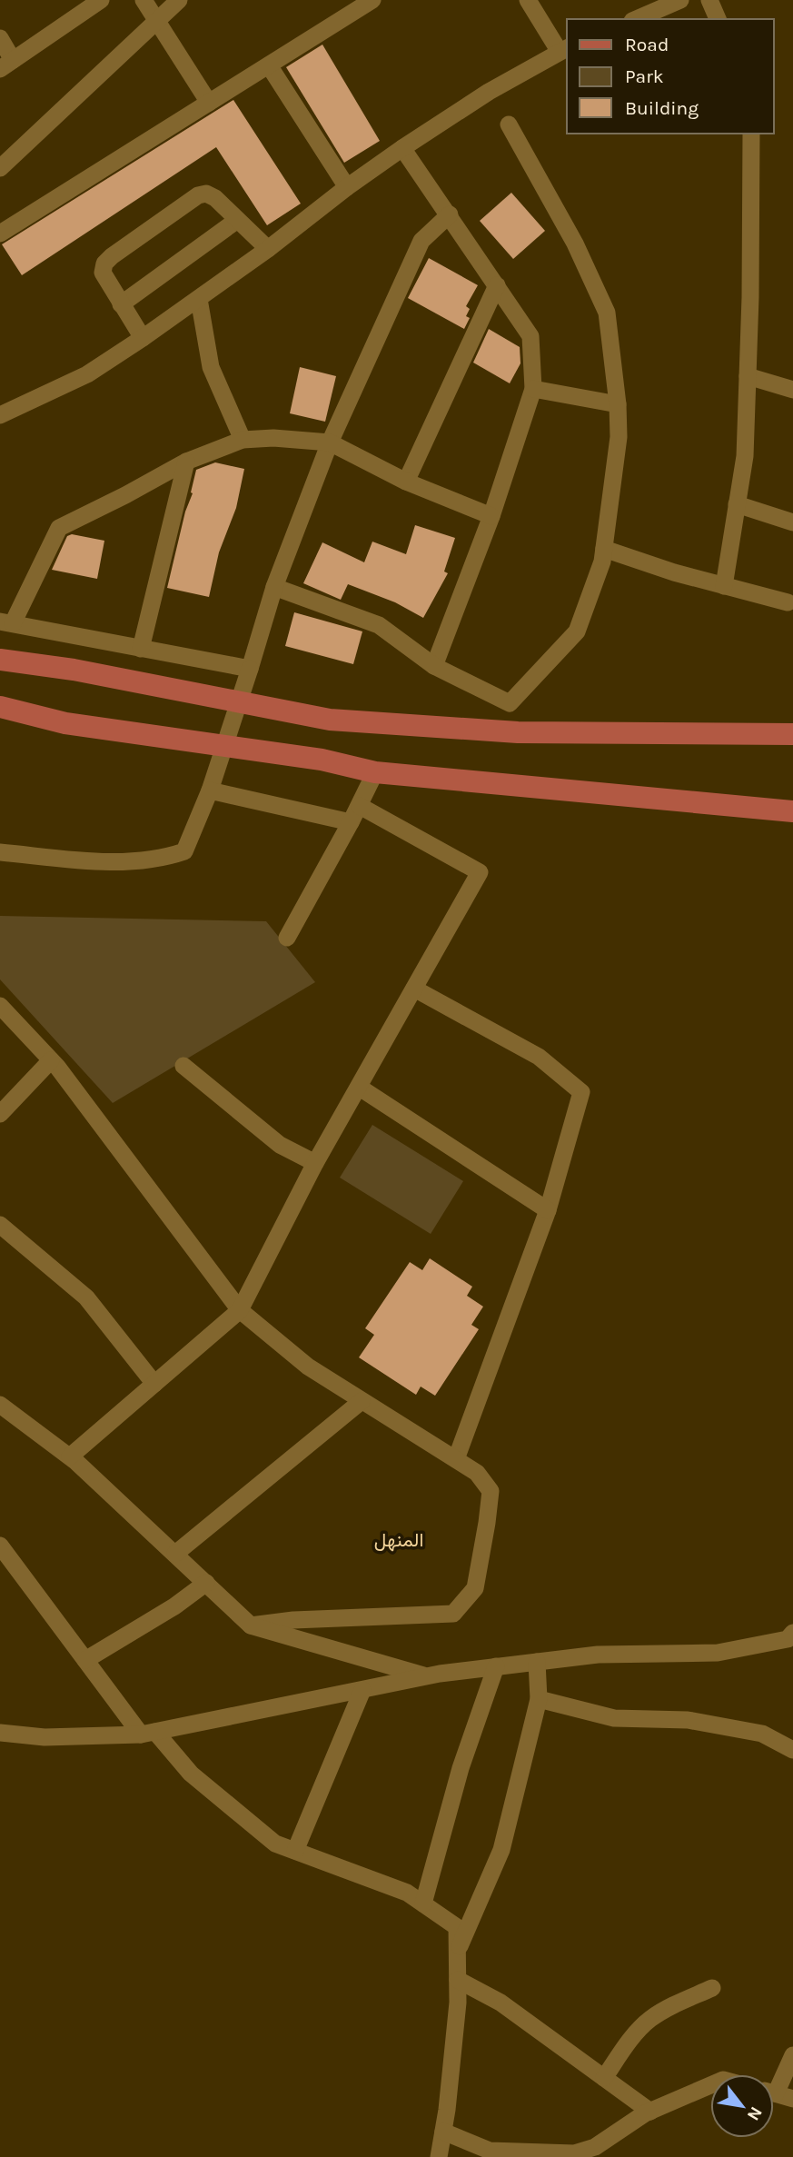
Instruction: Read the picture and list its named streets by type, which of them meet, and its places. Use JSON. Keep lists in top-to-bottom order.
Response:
{
  "districts": ["المنهل"],
  "legend": ["Road", "Park", "Building"],
  "north": "bottom right"
}
